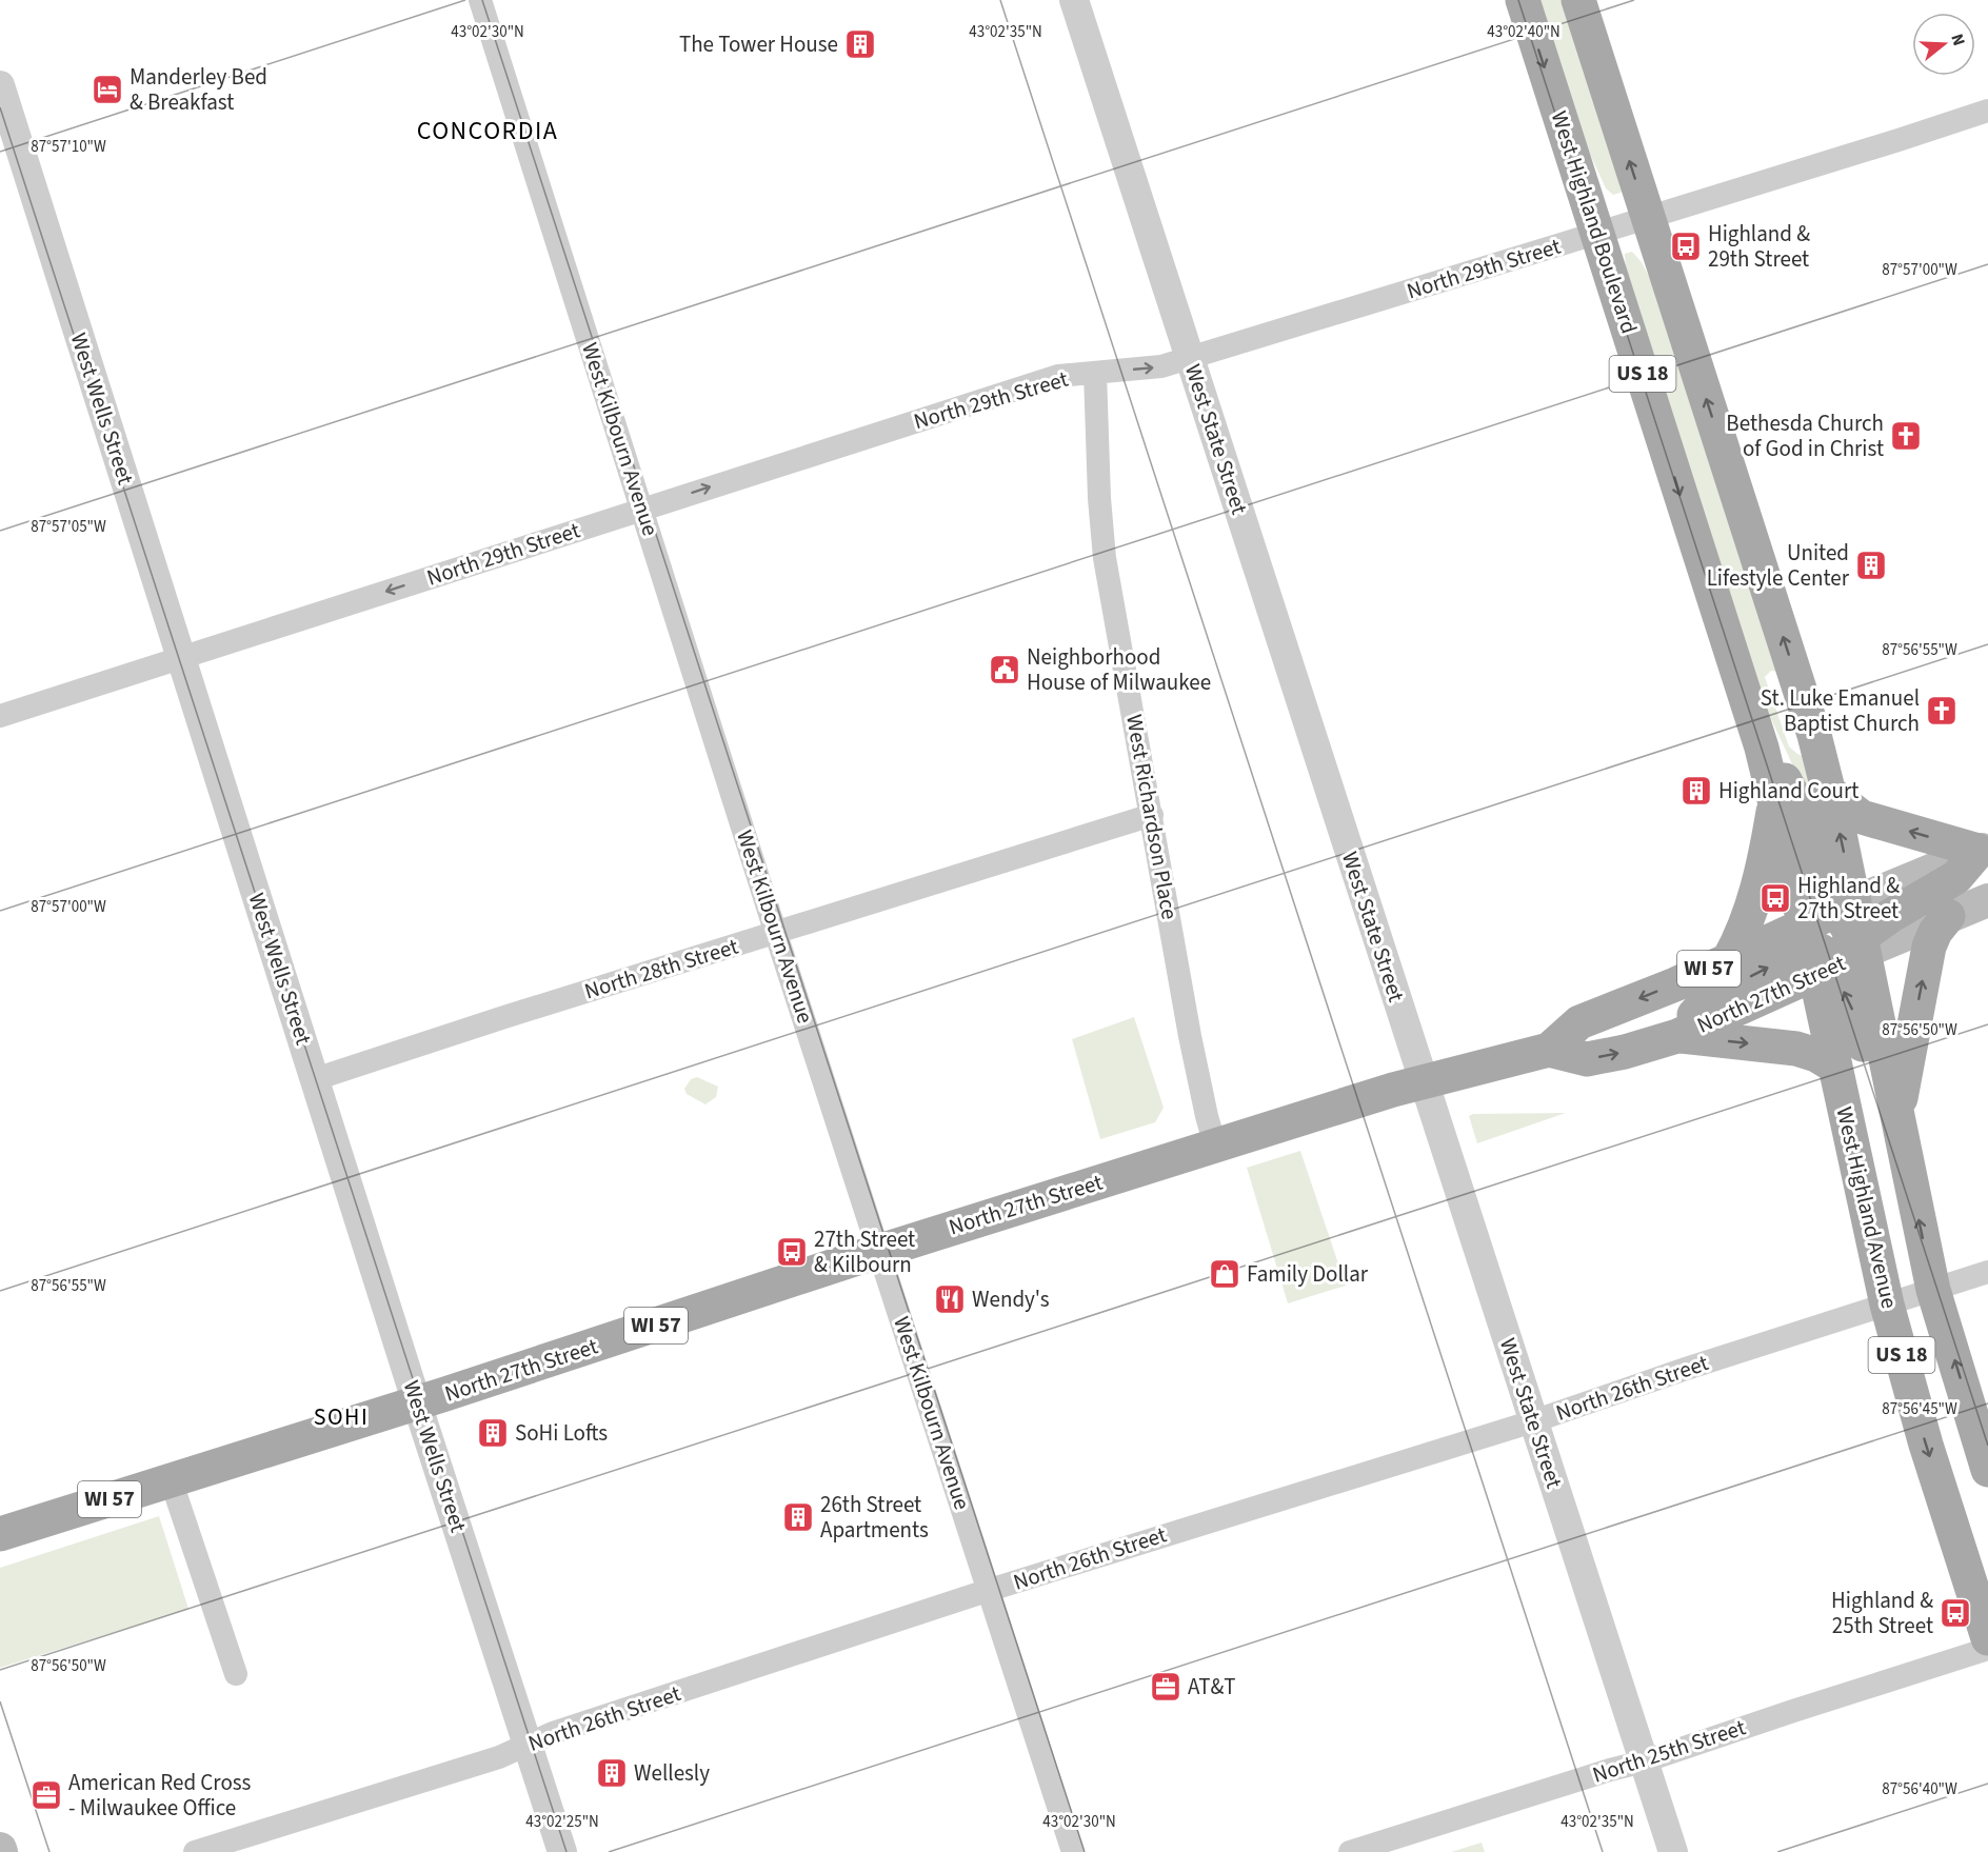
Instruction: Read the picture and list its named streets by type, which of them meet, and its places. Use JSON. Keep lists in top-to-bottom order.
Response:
{
  "streets": {
    "main road": [
      "West Highland Boulevard",
      "US 18",
      "WI 57",
      "North 27th Street",
      "West Highland Avenue"
    ],
    "street": [
      "North 29th Street",
      "West Wells Street",
      "West Kilbourn Avenue",
      "West State Street",
      "West Richardson Place",
      "North 28th Street",
      "North 26th Street",
      "North 25th Street"
    ]
  },
  "crossings": [
    ["West Highland Boulevard", "North 29th Street"],
    ["West Highland Boulevard", "WI 57"],
    ["West Highland Boulevard", "North 27th Street"],
    ["West Highland Boulevard", "West Highland Avenue"],
    ["North 29th Street", "US 18"],
    ["North 29th Street", "West Wells Street"],
    ["North 29th Street", "West Kilbourn Avenue"],
    ["North 29th Street", "West State Street"],
    ["North 29th Street", "West Richardson Place"],
    ["US 18", "North 27th Street"],
    ["US 18", "West Highland Avenue"],
    ["West Wells Street", "North 28th Street"],
    ["West Wells Street", "North 27th Street"],
    ["West Wells Street", "North 26th Street"],
    ["West Kilbourn Avenue", "North 28th Street"],
    ["West Kilbourn Avenue", "North 27th Street"],
    ["West Kilbourn Avenue", "North 26th Street"],
    ["West State Street", "North 27th Street"],
    ["West State Street", "North 26th Street"],
    ["West State Street", "North 25th Street"],
    ["West Richardson Place", "North 28th Street"],
    ["West Richardson Place", "North 27th Street"],
    ["WI 57", "North 27th Street"],
    ["WI 57", "West Highland Avenue"],
    ["North 27th Street", "West Highland Avenue"],
    ["West Highland Avenue", "North 26th Street"]
  ],
  "districts": ["CONCORDIA", "SOHI"],
  "places": {
    "building": [
      "The Tower House",
      "United Lifestyle Center",
      "Highland Court",
      "SoHi Lofts",
      "26th Street Apartments",
      "Wellesly"
    ],
    "hotel": ["Manderley Bed & Breakfast"],
    "bus stop": [
      "Highland & 29th Street",
      "Highland & 27th Street",
      "27th Street & Kilbourn",
      "Highland & 25th Street"
    ],
    "church": ["Bethesda Church of God in Christ", "St. Luke Emanuel Baptist Church"],
    "public building": ["Neighborhood House of Milwaukee"],
    "shop": ["Family Dollar"],
    "restaurant": ["Wendy's"],
    "office": ["AT&T", "American Red Cross - Milwaukee Office"]
  },
  "north": "right",
  "coordinates": [
    "43°02'30\"N",
    "43°02'35\"N",
    "43°02'40\"N",
    "87°57'10\"W",
    "87°57'00\"W",
    "87°57'05\"W",
    "87°56'55\"W",
    "87°56'50\"W",
    "87°56'45\"W",
    "87°56'40\"W",
    "43°02'25\"N"
  ]
}
